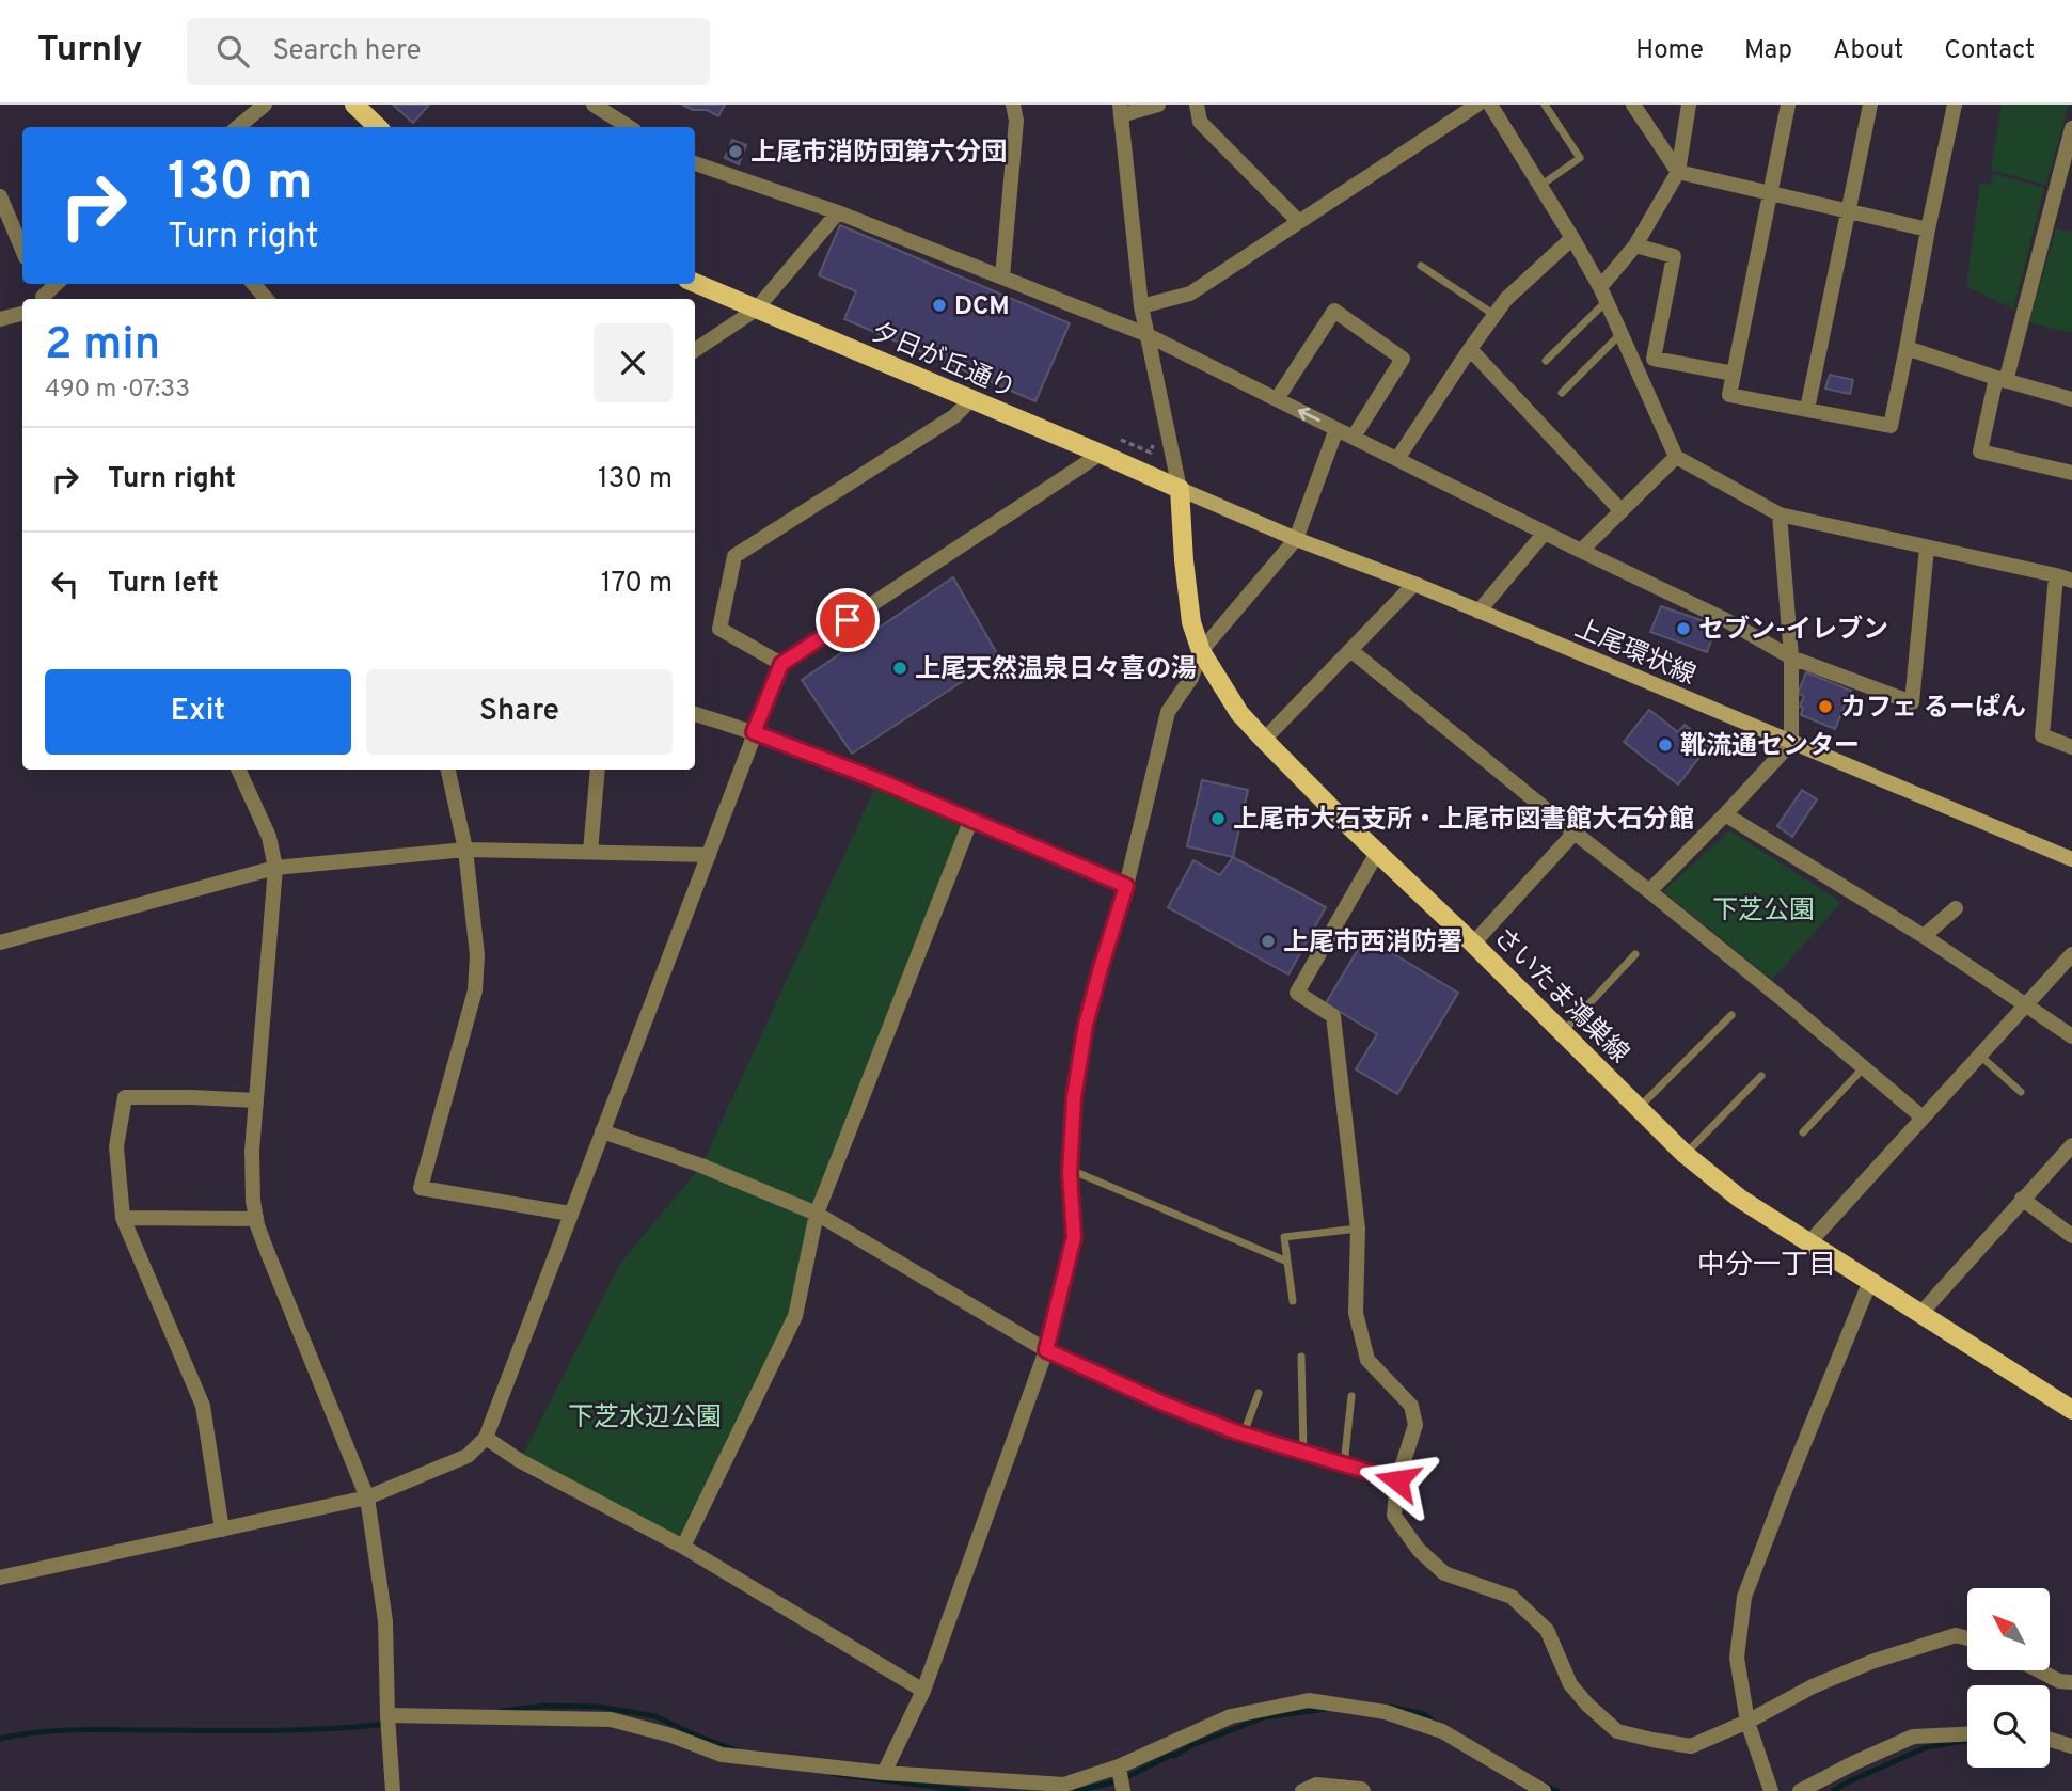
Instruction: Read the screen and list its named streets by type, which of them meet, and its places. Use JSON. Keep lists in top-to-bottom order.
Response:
{
  "streets": {
    "main road": ["夕日が丘通り", "上尾環状線", "さいたま鴻巣線"]
  },
  "crossings": [
    ["夕日が丘通り", "上尾環状線"],
    ["夕日が丘通り", "さいたま鴻巣線"],
    ["上尾環状線", "さいたま鴻巣線"]
  ],
  "districts": ["中分一丁目"],
  "parks": ["下芝公園", "下芝水辺公園"],
  "places": [
    "上尾市消防団第六分団",
    "DCM",
    "セブン-イレブン",
    "上尾天然温泉日々喜の湯",
    "カフェ るーぱん",
    "靴流通センター",
    "上尾市大石支所・上尾市図書館大石分館",
    "上尾市西消防署"
  ],
  "north": "top left",
  "page": {
    "header": "Turnly",
    "search": "Search here",
    "nav": [
      "Home",
      "Map",
      "About",
      "Contact"
    ],
    "turn": ["130 m", "Turn right"],
    "heading": ["2 min", "490 m · 07:33"],
    "list": [
      {
        "name": "Turn right",
        "value": "130 m"
      },
      {
        "name": "Turn left",
        "value": "170 m"
      }
    ],
    "buttons": ["Exit", "Share"]
  }
}
